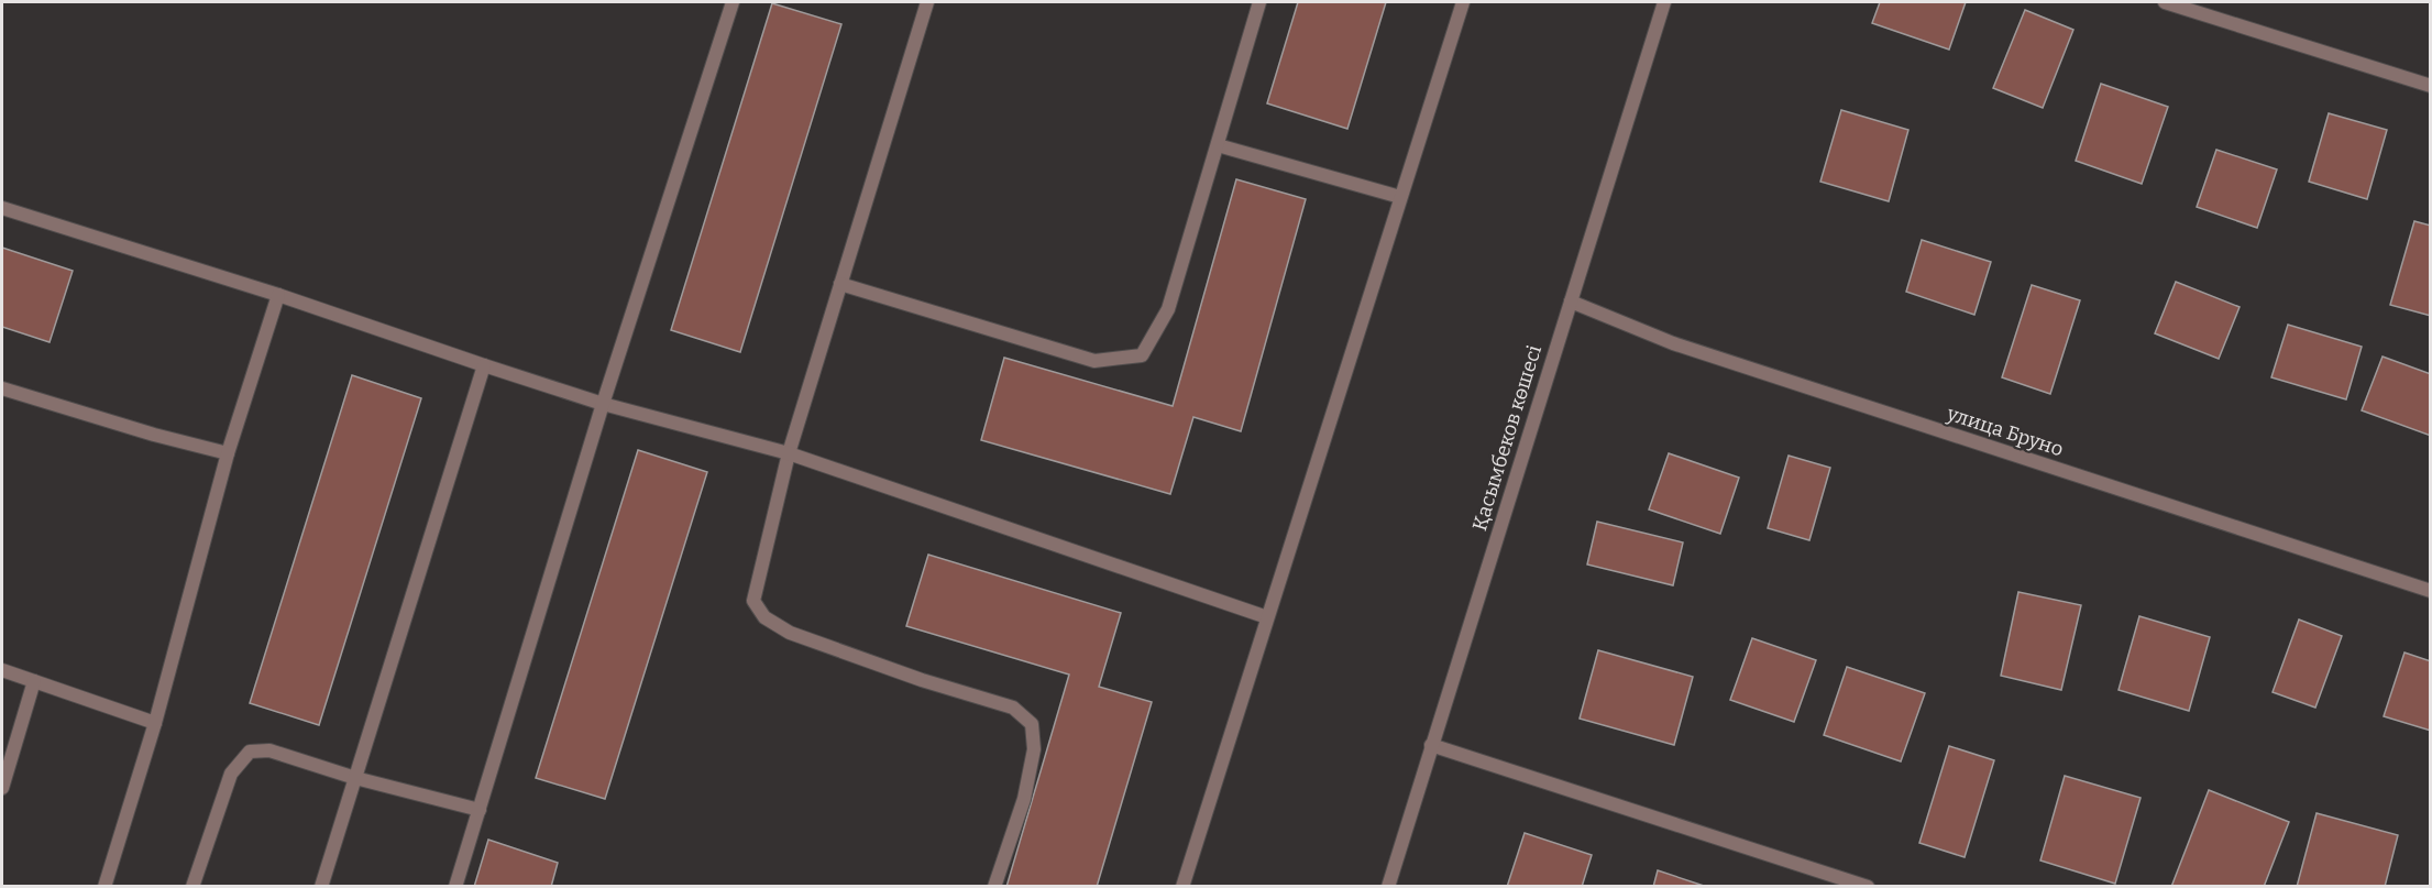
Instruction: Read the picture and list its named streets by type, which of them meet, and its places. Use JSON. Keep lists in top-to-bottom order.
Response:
{
  "streets": {
    "street": ["улица Бруно", "Қасымбеков көшесі"]
  },
  "crossings": [
    ["улица Бруно", "Қасымбеков көшесі"]
  ]
}
